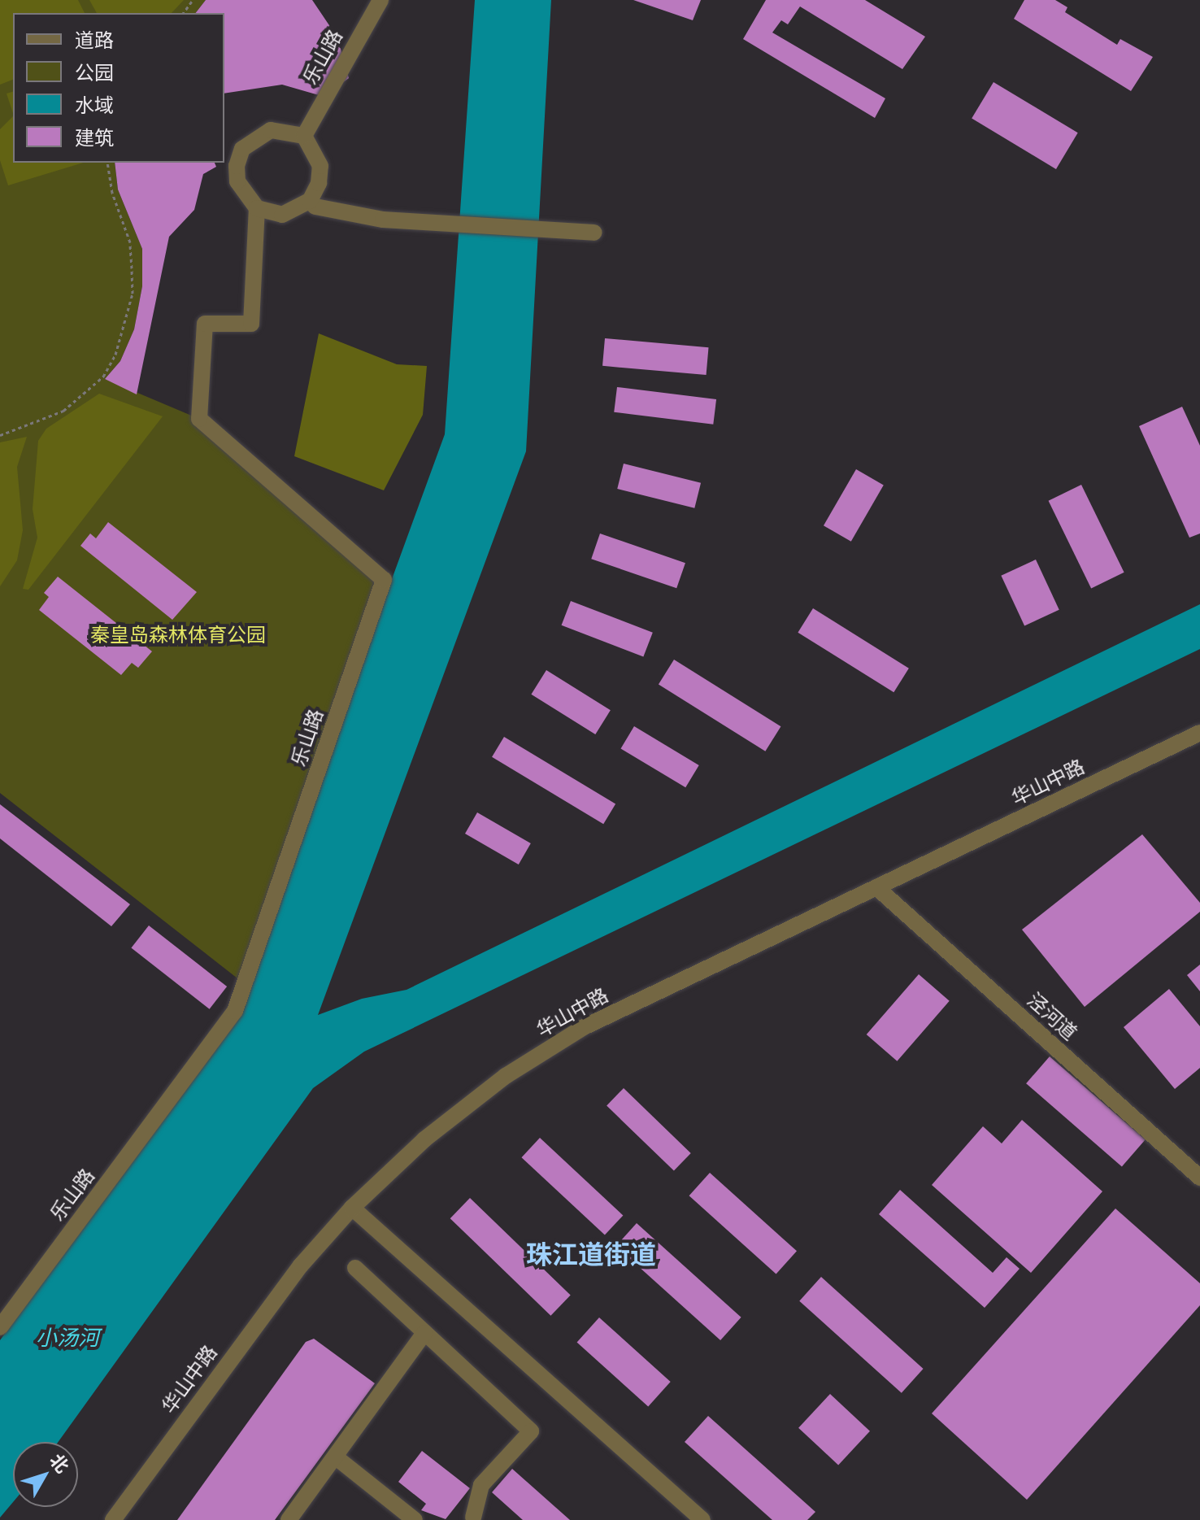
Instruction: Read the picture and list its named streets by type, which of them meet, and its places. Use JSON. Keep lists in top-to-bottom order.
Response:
{
  "streets": {
    "street": ["乐山路", "华山中路", "泾河道"]
  },
  "crossings": [
    ["华山中路", "泾河道"]
  ],
  "districts": ["珠江道街道"],
  "water": ["小汤河"],
  "parks": ["秦皇岛森林体育公园"],
  "legend": [
    "道路",
    "公园",
    "水域",
    "建筑"
  ],
  "north": "top right"
}
